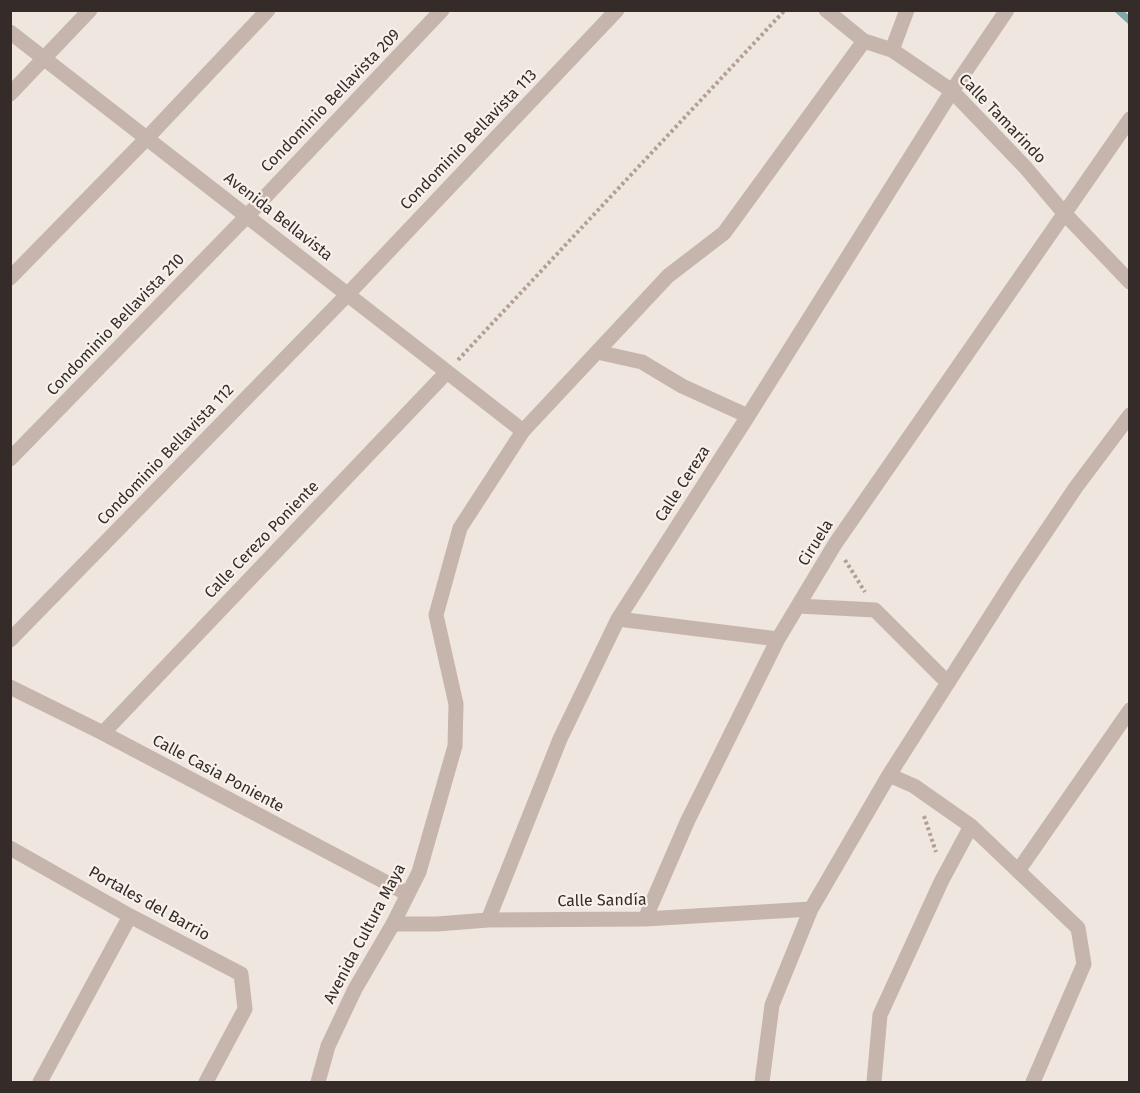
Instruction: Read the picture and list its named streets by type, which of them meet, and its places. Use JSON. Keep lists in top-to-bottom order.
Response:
{
  "streets": {
    "street": [
      "Condominio Bellavista 209",
      "Calle Tamarindo",
      "Condominio Bellavista 113",
      "Avenida Bellavista",
      "Condominio Bellavista 210",
      "Condominio Bellavista 112",
      "Calle Cereza",
      "Calle Cerezo Poniente",
      "Ciruela",
      "Calle Casia Poniente",
      "Calle Sandía",
      "Portales del Barrio",
      "Avenida Cultura Maya"
    ]
  },
  "crossings": [
    ["Condominio Bellavista 209", "Avenida Bellavista"],
    ["Condominio Bellavista 209", "Condominio Bellavista 210"],
    ["Calle Tamarindo", "Calle Cereza"],
    ["Calle Tamarindo", "Ciruela"],
    ["Calle Tamarindo", "Avenida Cultura Maya"],
    ["Condominio Bellavista 113", "Avenida Bellavista"],
    ["Condominio Bellavista 113", "Condominio Bellavista 112"],
    ["Avenida Bellavista", "Condominio Bellavista 210"],
    ["Avenida Bellavista", "Condominio Bellavista 112"],
    ["Avenida Bellavista", "Calle Cerezo Poniente"],
    ["Avenida Bellavista", "Avenida Cultura Maya"],
    ["Calle Cereza", "Calle Sandía"],
    ["Calle Cerezo Poniente", "Calle Casia Poniente"],
    ["Ciruela", "Calle Sandía"],
    ["Calle Casia Poniente", "Avenida Cultura Maya"],
    ["Calle Sandía", "Avenida Cultura Maya"]
  ]
}
